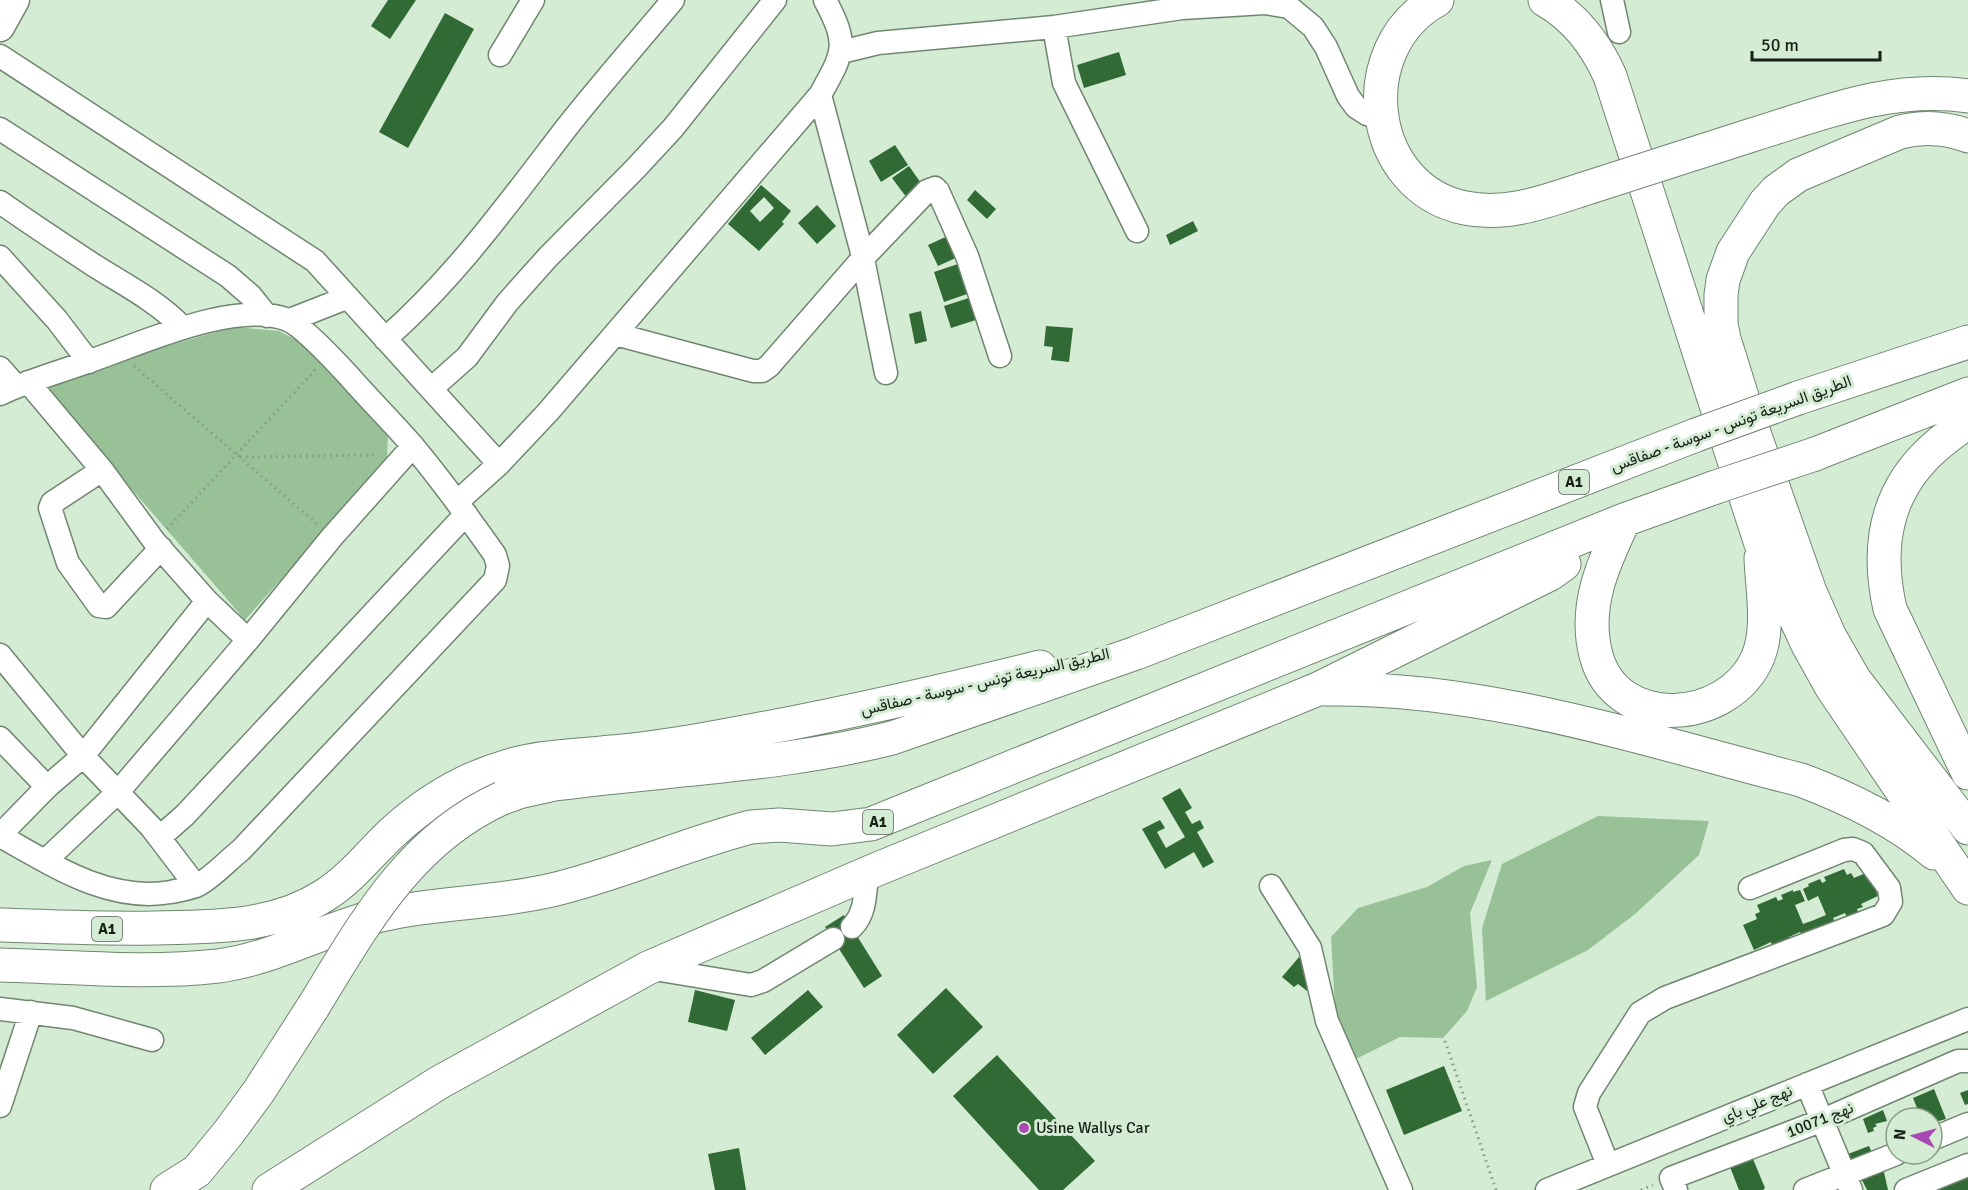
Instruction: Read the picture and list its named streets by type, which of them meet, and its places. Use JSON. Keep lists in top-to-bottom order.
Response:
{
  "streets": {
    "highway": ["الطريق السريعة تونس - سوسة - صفاقس", "A1"],
    "street": ["نهج علي باي", "نهج 10071"]
  },
  "places": ["Usine Wallys Car"],
  "scale_bar": "50 m",
  "north": "left"
}
